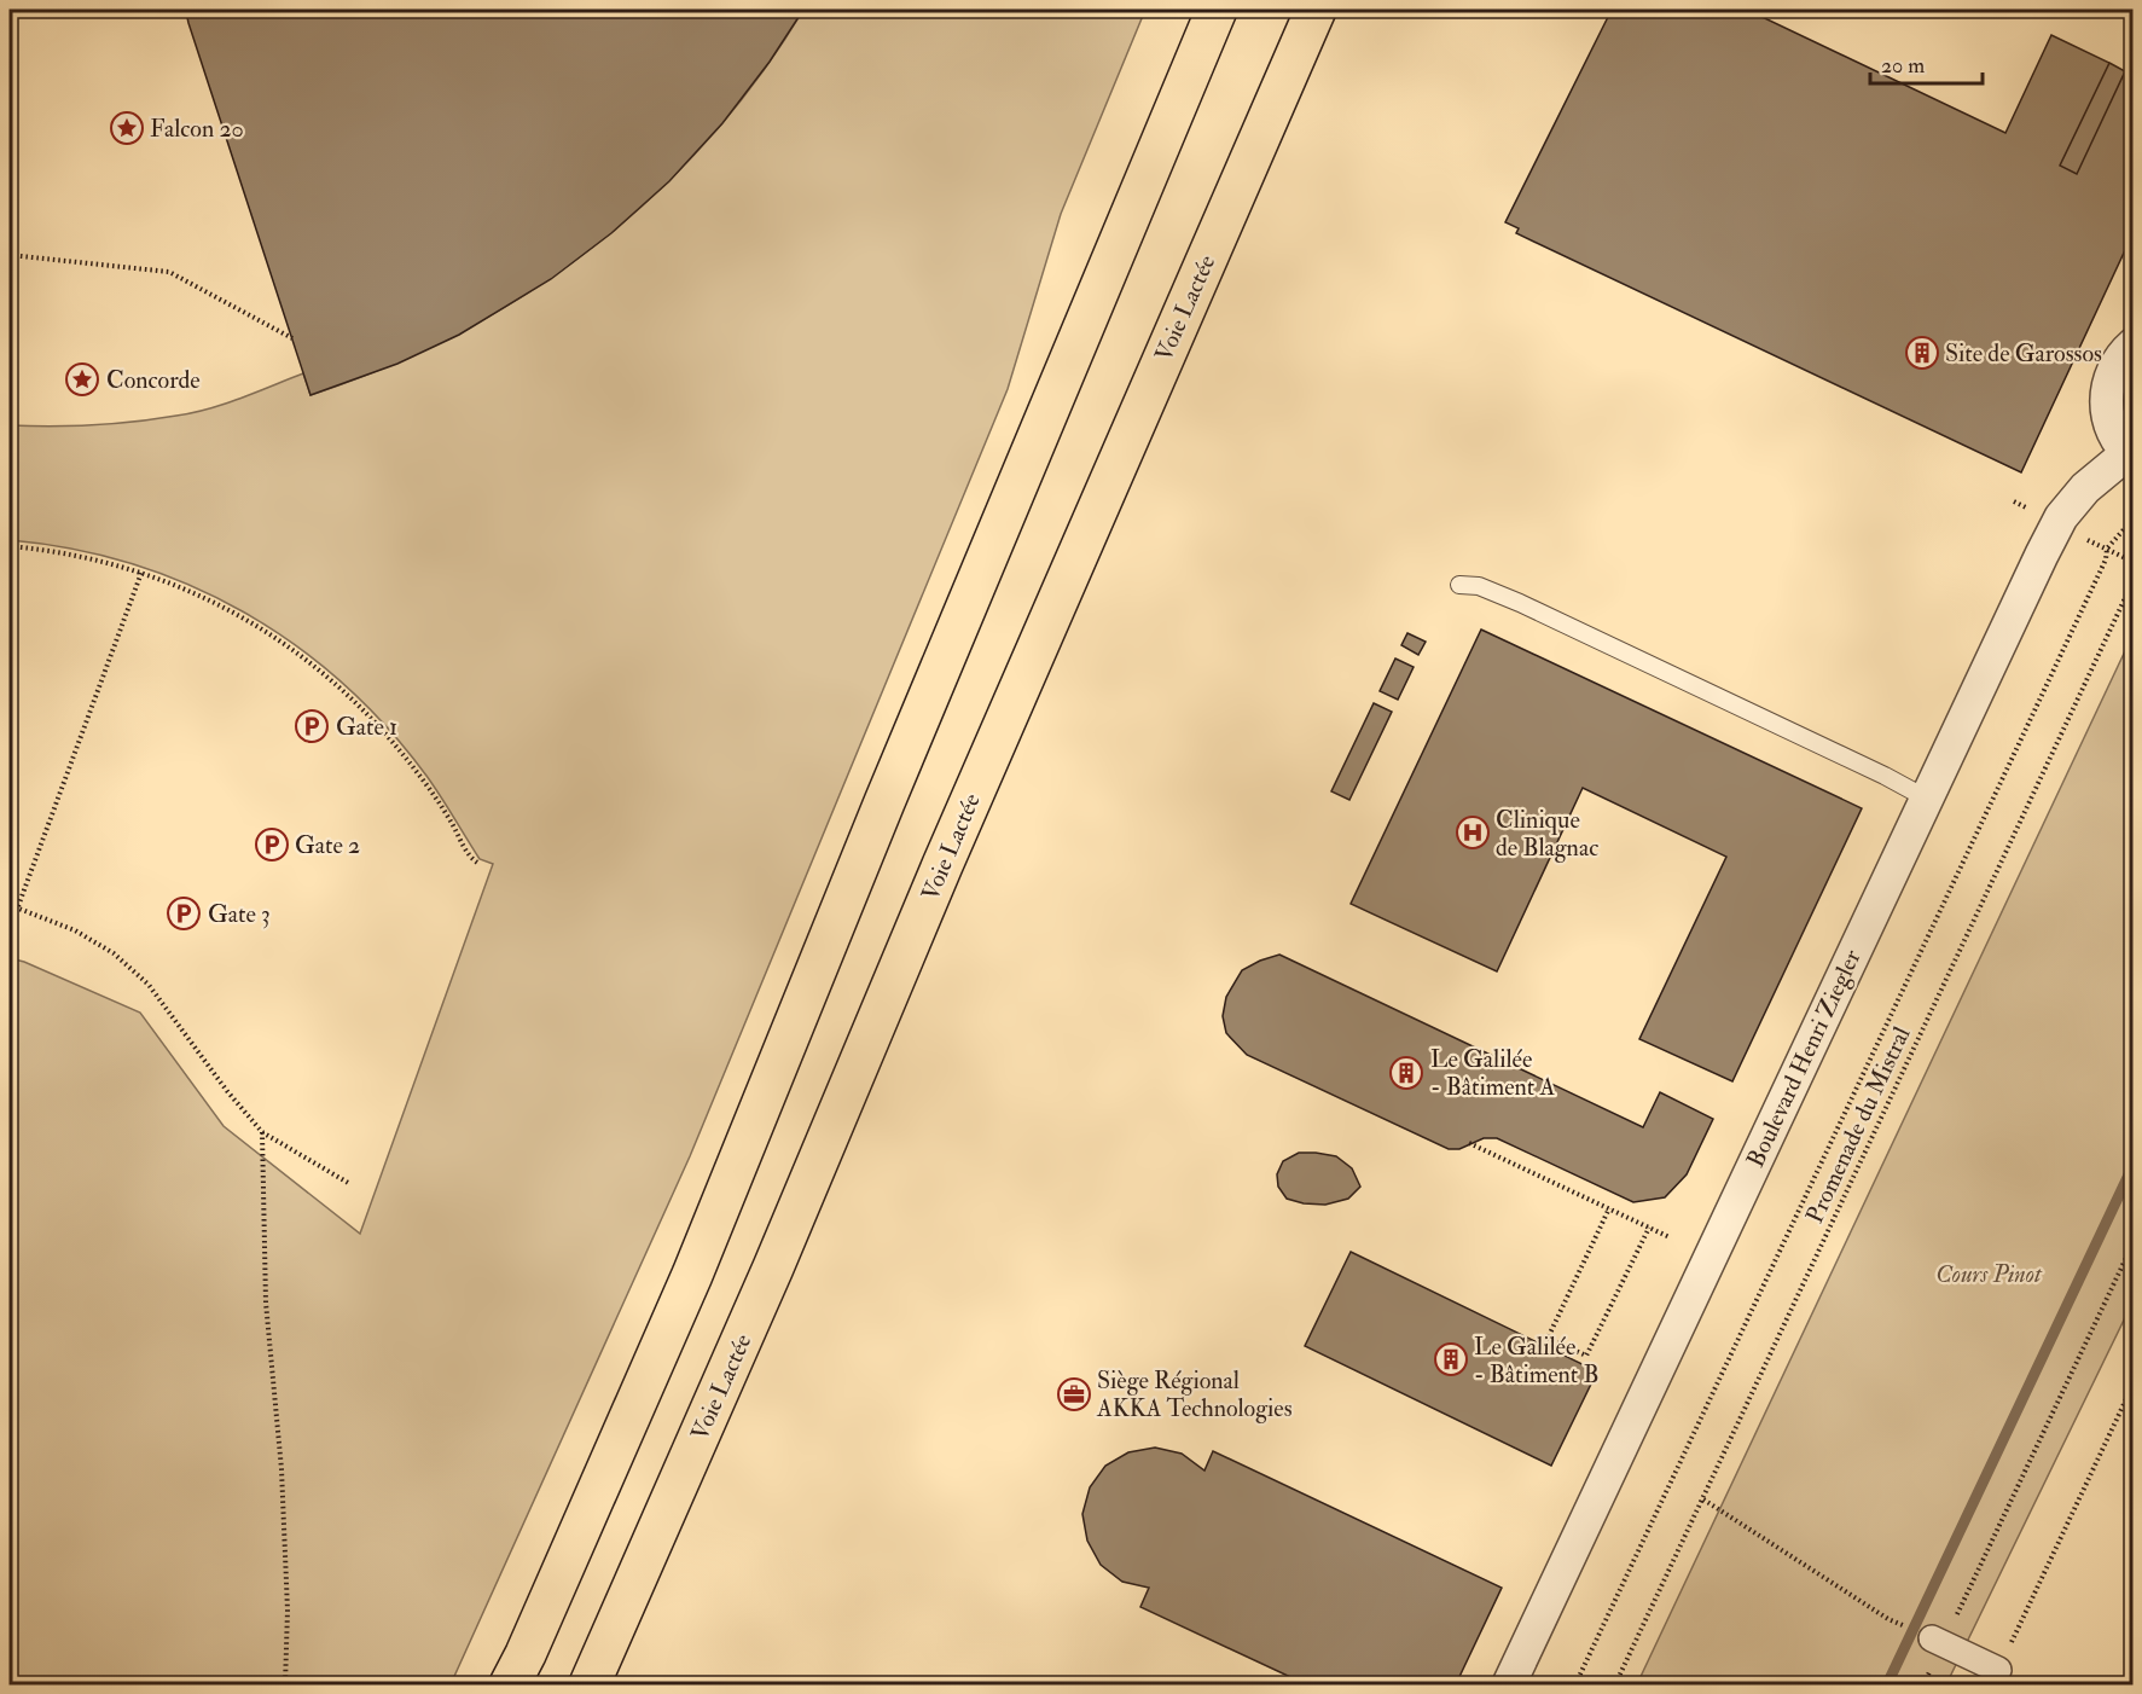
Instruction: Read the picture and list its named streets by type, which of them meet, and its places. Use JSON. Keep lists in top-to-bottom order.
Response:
{
  "streets": {
    "highway": ["Voie Lactée"],
    "street": ["Boulevard Henri Ziegler"],
    "path": ["Promenade du Mistral"]
  },
  "parks": ["Cours Pinot"],
  "places": {
    "place": ["Falcon 20", "Concorde"],
    "building": ["Site de Garossos", "Le Galilée - Bâtiment A", "Le Galilée - Bâtiment B"],
    "parking": ["Gate 1", "Gate 2", "Gate 3"],
    "hospital": ["Clinique de Blagnac"],
    "office": ["Siège Régional AKKA Technologies"]
  },
  "scale_bar": "20 m"
}
